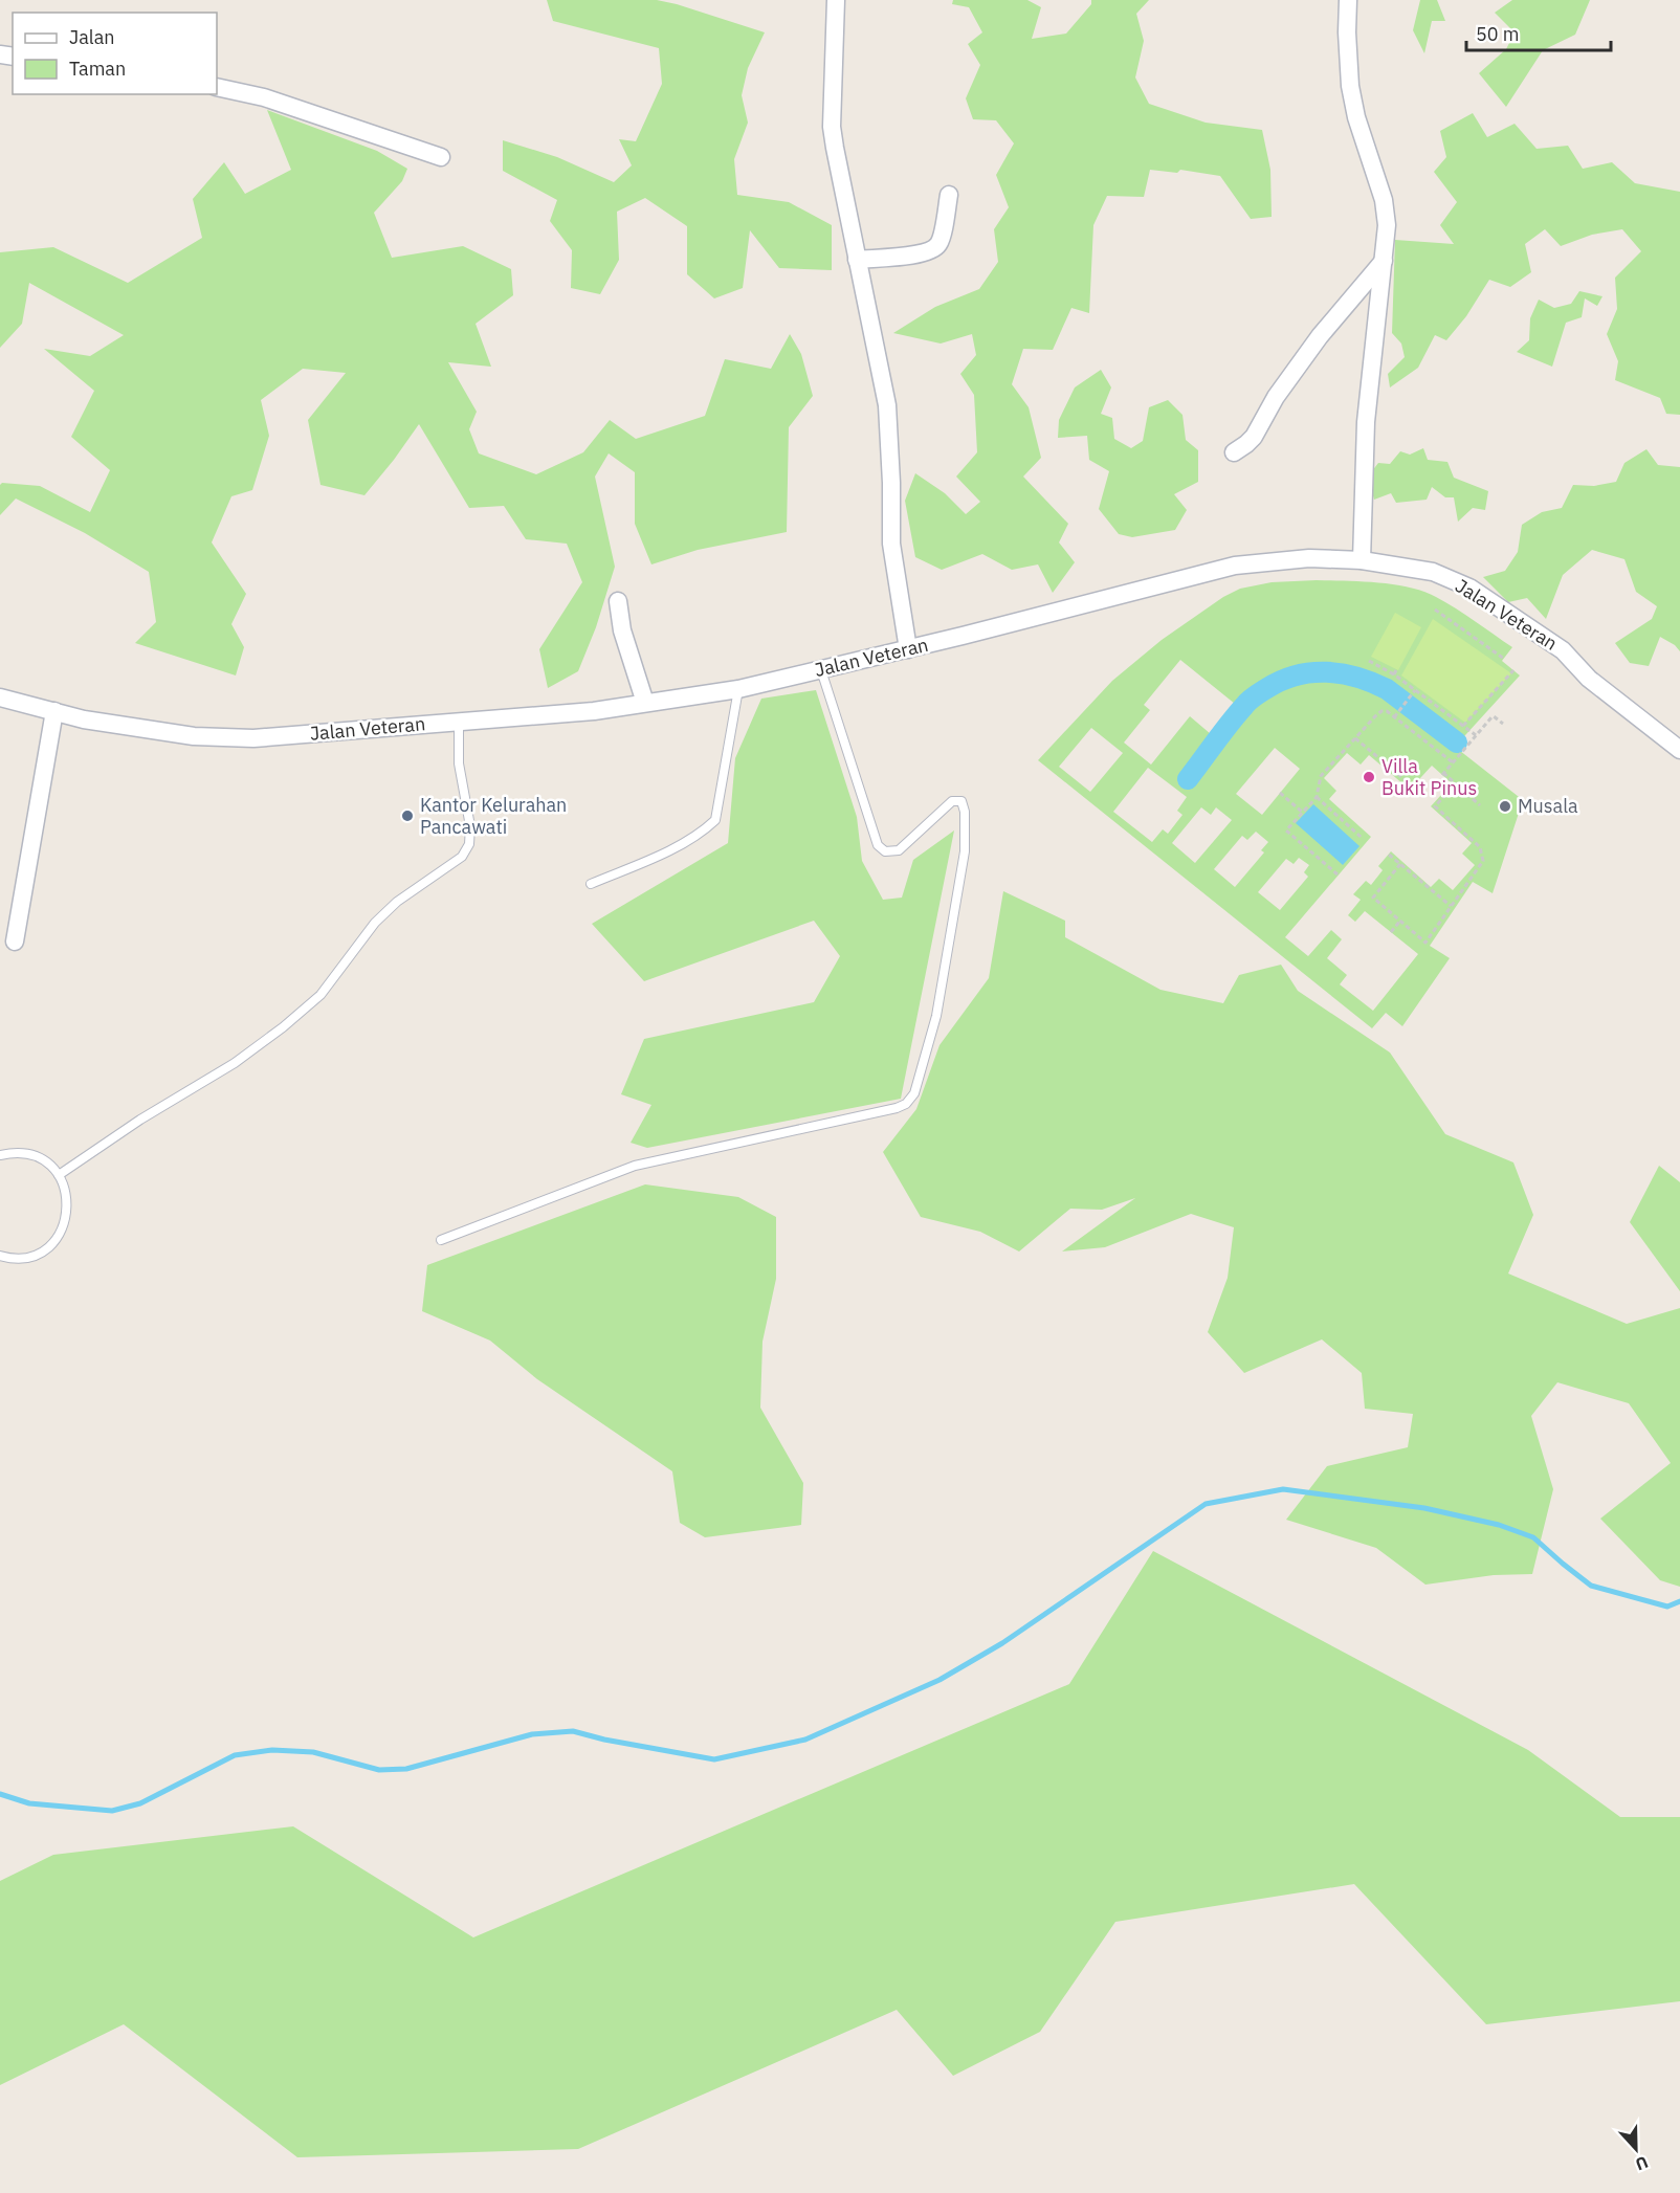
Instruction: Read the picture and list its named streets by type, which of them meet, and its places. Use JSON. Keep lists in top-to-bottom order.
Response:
{
  "streets": {
    "street": ["Jalan Veteran"]
  },
  "places": ["Villa Bukit Pinus", "Musala", "Kantor Kelurahan Pancawati"],
  "legend": ["Jalan", "Taman"],
  "scale_bar": "50 m",
  "north": "bottom"
}
